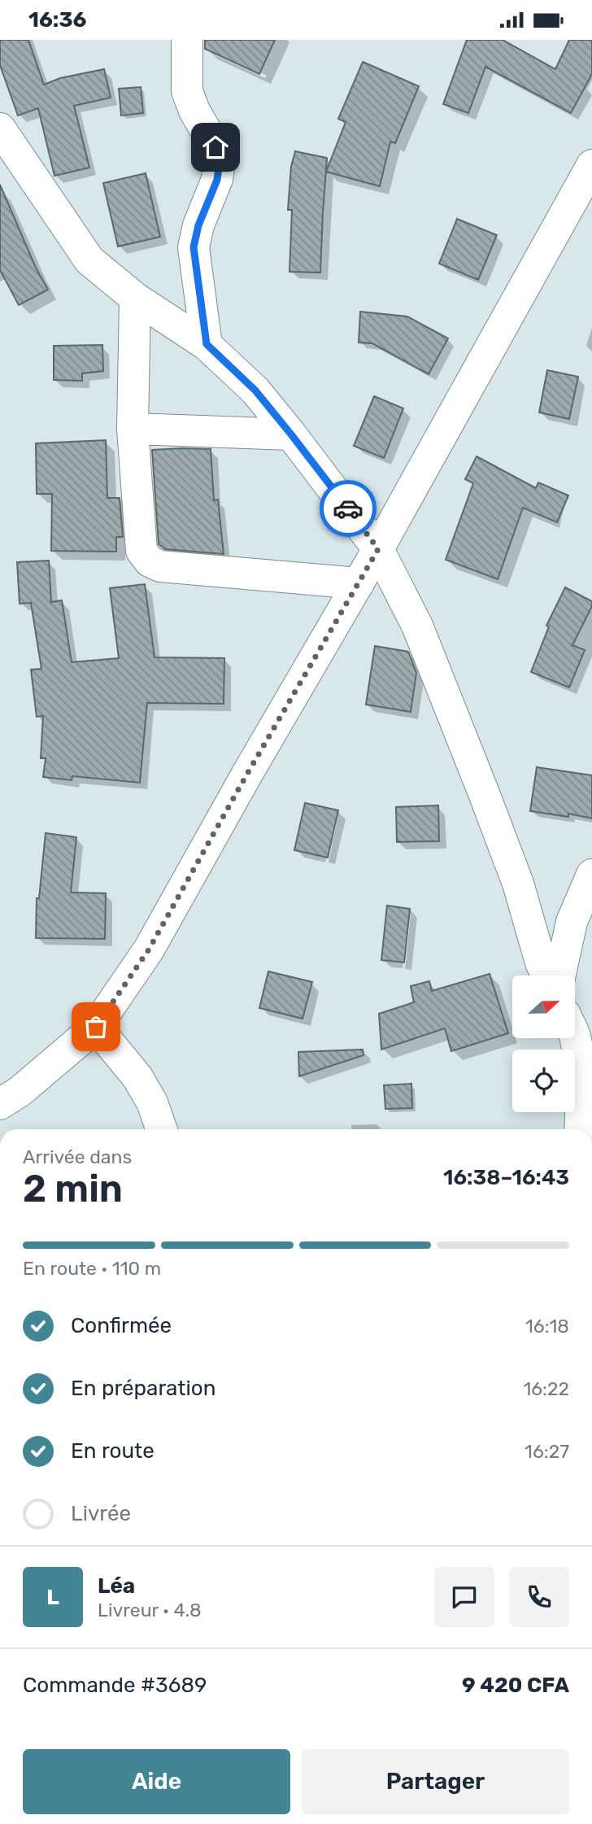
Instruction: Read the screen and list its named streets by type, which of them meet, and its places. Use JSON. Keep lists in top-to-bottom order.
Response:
{
  "north": "right",
  "page": {
    "status": "16:36",
    "heading": ["2 min", "Arrivée dans", "16:38–16:43"],
    "panel": [
      "Léa",
      "Livreur · 4.8",
      "Commande #3689",
      "9 420 CFA"
    ],
    "bar": "En route · 110 m",
    "list": [
      ["Confirmée", "16:18"],
      ["En préparation", "16:22"],
      ["En route", "16:27"],
      "Livrée"
    ],
    "round": "L",
    "buttons": ["Aide", "Partager"]
  }
}
